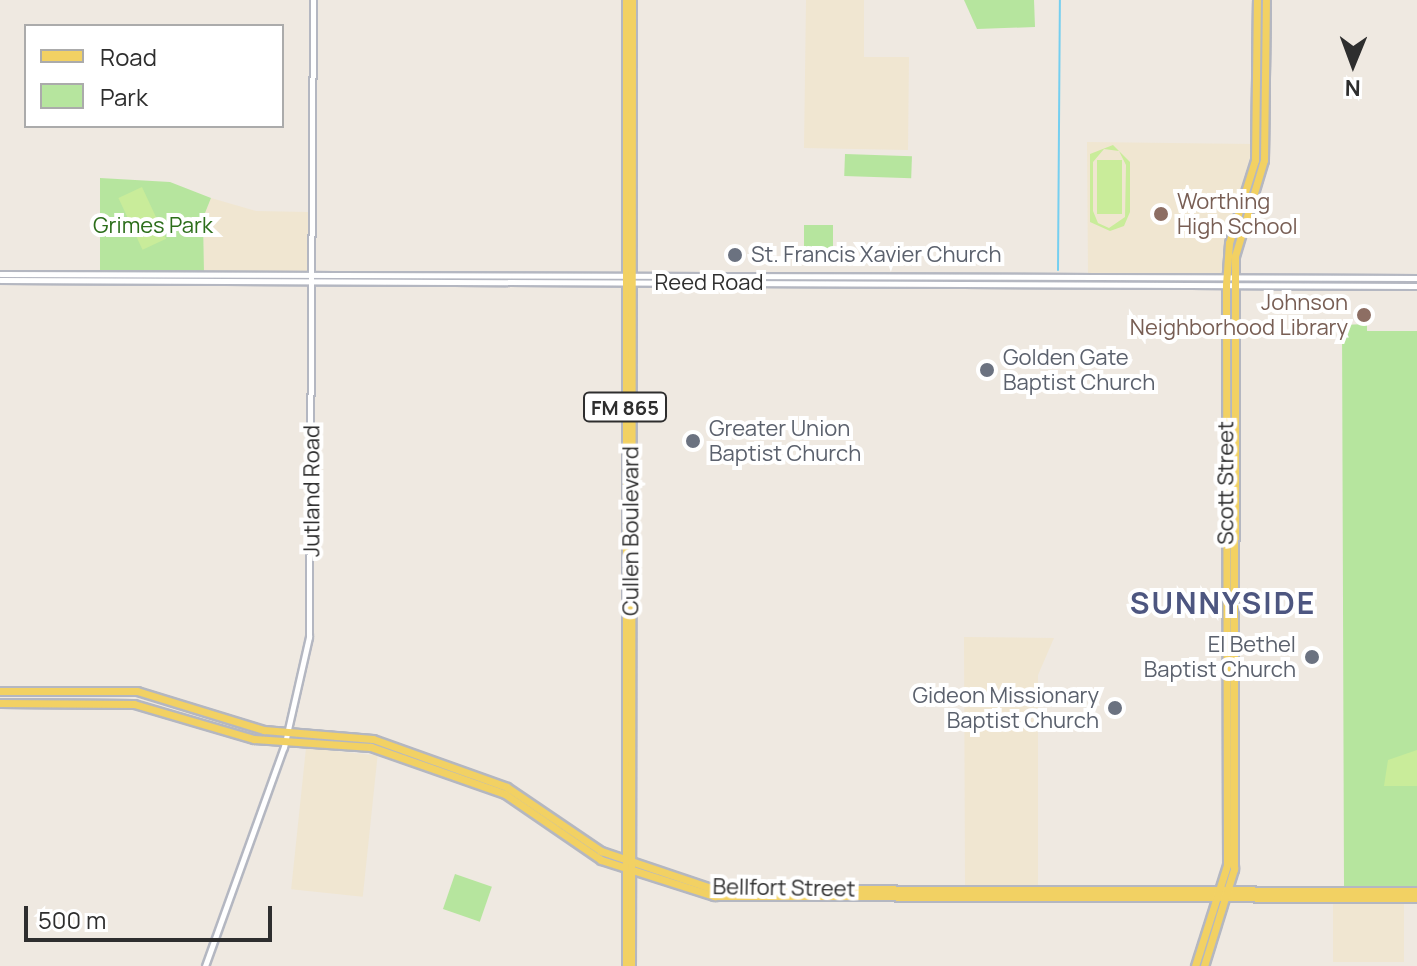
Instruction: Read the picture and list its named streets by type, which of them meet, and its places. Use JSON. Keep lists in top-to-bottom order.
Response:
{
  "streets": {
    "main road": [
      "FM 865",
      "Scott Street",
      "Cullen Boulevard",
      "Bellfort Street"
    ],
    "street": ["Reed Road", "Jutland Road"]
  },
  "crossings": [
    ["Reed Road", "Scott Street"],
    ["Reed Road", "Jutland Road"],
    ["Reed Road", "Cullen Boulevard"],
    ["Scott Street", "Bellfort Street"],
    ["Jutland Road", "Bellfort Street"],
    ["Cullen Boulevard", "Bellfort Street"]
  ],
  "districts": ["SUNNYSIDE"],
  "parks": ["Grimes Park"],
  "places": [
    "Worthing High School",
    "St. Francis Xavier Church",
    "Johnson Neighborhood Library",
    "Golden Gate Baptist Church",
    "Greater Union Baptist Church",
    "El Bethel Baptist Church",
    "Gideon Missionary Baptist Church"
  ],
  "legend": ["Road", "Park"],
  "scale_bar": "500 m",
  "north": "bottom"
}
